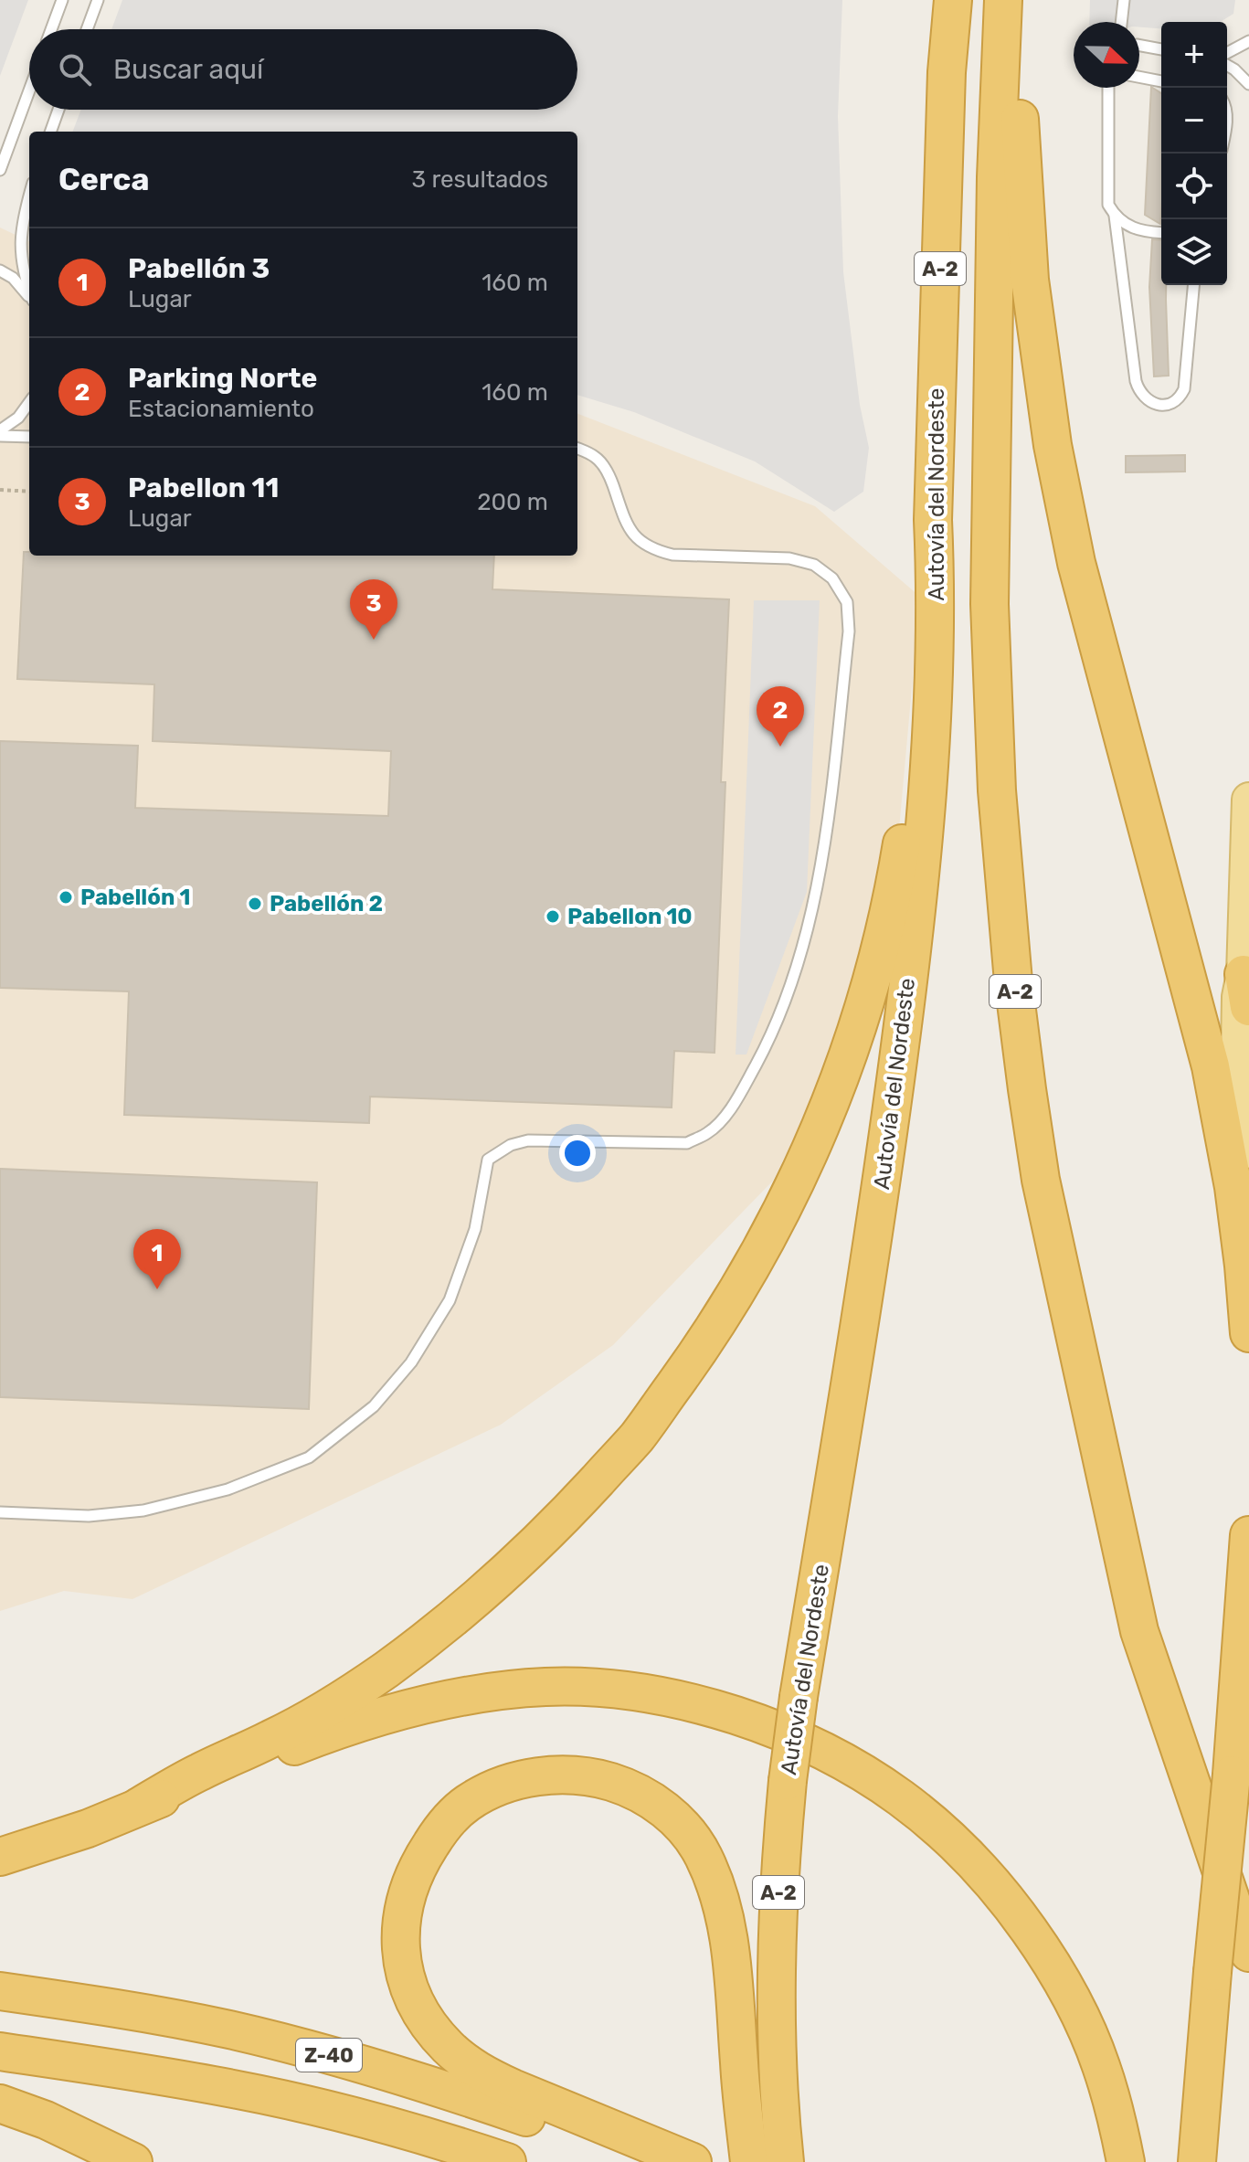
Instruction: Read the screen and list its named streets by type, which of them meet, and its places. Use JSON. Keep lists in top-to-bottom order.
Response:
{
  "streets": {
    "highway": ["A-2", "Autovía del Nordeste", "Z-40"]
  },
  "places": ["Pabellón 1", "Pabellón 2", "Pabellon 10"],
  "north": "right",
  "page": {
    "map_buttons": ["+", "−"],
    "search": "Buscar aquí",
    "heading": ["Cerca", "3 resultados"],
    "list": [
      {
        "mark": "1",
        "name": "Pabellón 3",
        "note": "Lugar",
        "value": "160 m"
      },
      {
        "mark": "2",
        "name": "Parking Norte",
        "note": "Estacionamiento",
        "value": "160 m"
      },
      {
        "mark": "3",
        "name": "Pabellon 11",
        "note": "Lugar",
        "value": "200 m"
      }
    ],
    "pins": ["3", "2", "1"]
  }
}
